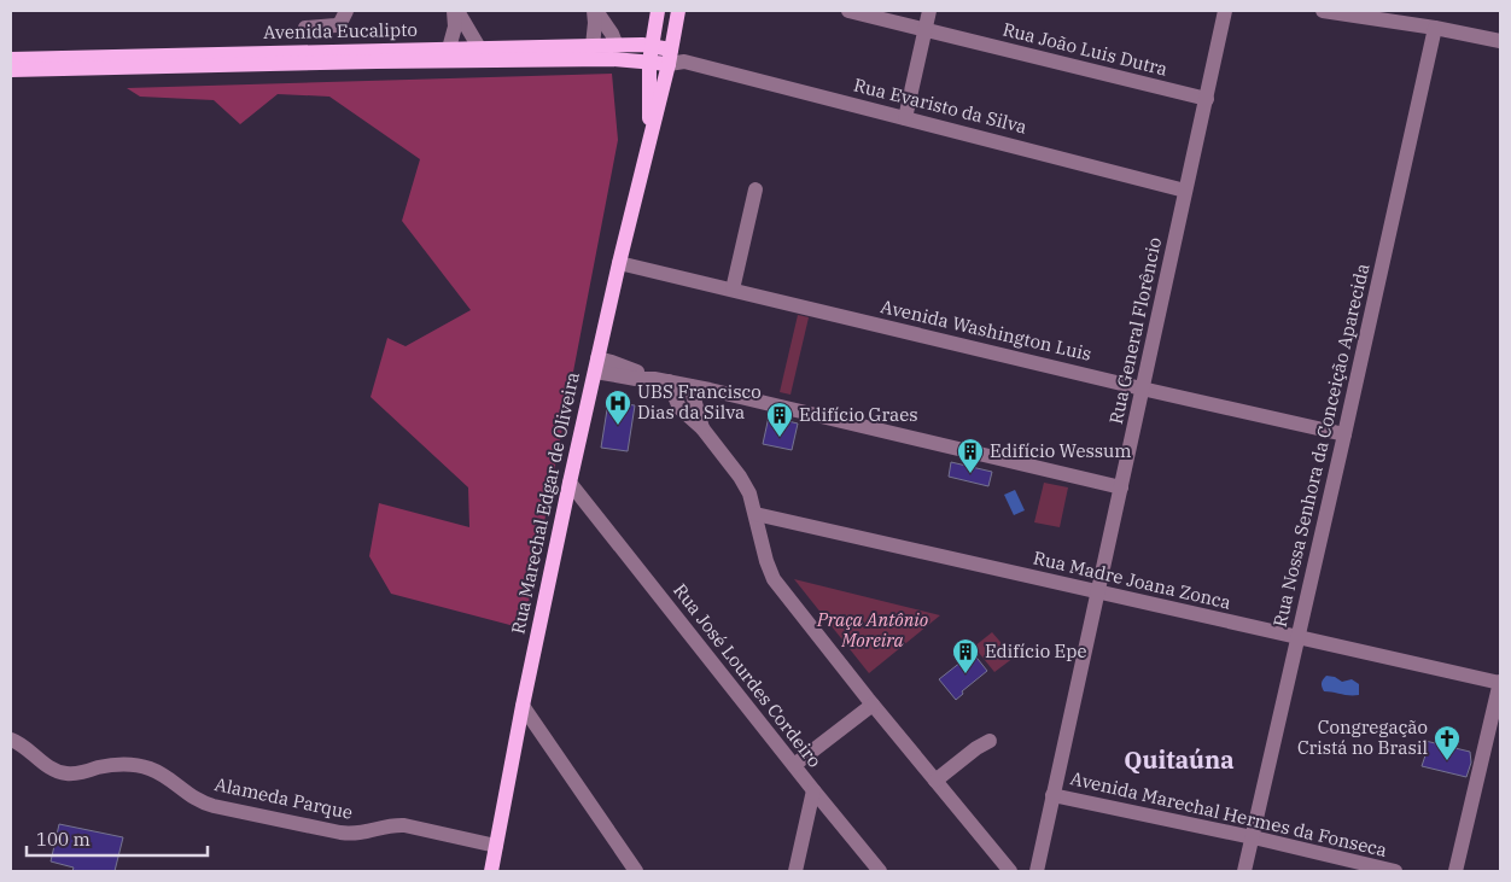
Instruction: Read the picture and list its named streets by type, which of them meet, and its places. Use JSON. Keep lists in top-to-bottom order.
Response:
{
  "streets": {
    "main road": ["Avenida Eucalipto", "Rua Marechal Edgar de Oliveira"],
    "street": [
      "Rua João Luis Dutra",
      "Rua Evaristo da Silva",
      "Avenida Washington Luis",
      "Rua General Florêncio",
      "Rua Nossa Senhora da Conceição Aparecida",
      "Rua Madre Joana Zonca",
      "Rua José Lourdes Cordeiro",
      "Alameda Parque",
      "Avenida Marechal Hermes da Fonseca"
    ]
  },
  "crossings": [
    ["Avenida Eucalipto", "Rua Evaristo da Silva"],
    ["Avenida Eucalipto", "Rua Marechal Edgar de Oliveira"],
    ["Rua João Luis Dutra", "Rua General Florêncio"],
    ["Rua Evaristo da Silva", "Rua General Florêncio"],
    ["Rua Evaristo da Silva", "Rua Marechal Edgar de Oliveira"],
    ["Avenida Washington Luis", "Rua General Florêncio"],
    ["Avenida Washington Luis", "Rua Nossa Senhora da Conceição Aparecida"],
    ["Avenida Washington Luis", "Rua Marechal Edgar de Oliveira"],
    ["Rua General Florêncio", "Rua Madre Joana Zonca"],
    ["Rua General Florêncio", "Avenida Marechal Hermes da Fonseca"],
    ["Rua Nossa Senhora da Conceição Aparecida", "Rua Madre Joana Zonca"],
    ["Rua Nossa Senhora da Conceição Aparecida", "Avenida Marechal Hermes da Fonseca"],
    ["Rua Marechal Edgar de Oliveira", "Rua José Lourdes Cordeiro"],
    ["Rua Marechal Edgar de Oliveira", "Alameda Parque"]
  ],
  "districts": ["Quitaúna"],
  "parks": ["Praça Antônio Moreira"],
  "places": {
    "hospital": ["UBS Francisco Dias da Silva"],
    "building": ["Edifício Graes", "Edifício Wessum", "Edifício Epe"],
    "church": ["Congregação Cristá no Brasil"]
  },
  "scale_bar": "100 m"
}
